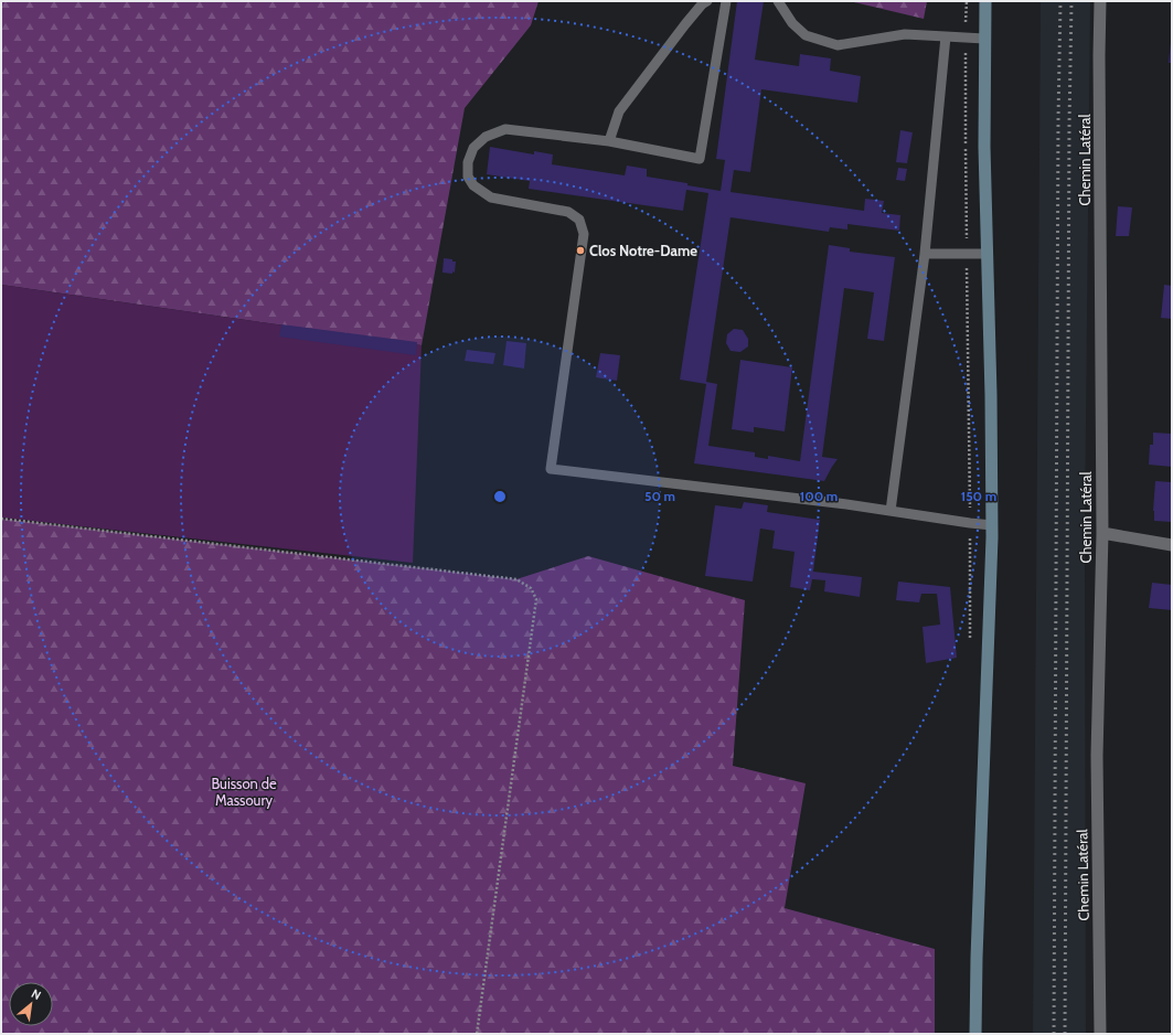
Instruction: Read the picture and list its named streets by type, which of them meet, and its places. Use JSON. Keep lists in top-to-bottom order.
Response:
{
  "streets": {
    "street": ["Chemin Latéral"]
  },
  "parks": ["Buisson de Massoury"],
  "places": ["Clos Notre-Dame"],
  "north": "top right",
  "rings": ["50 m", "100 m", "150 m"]
}
